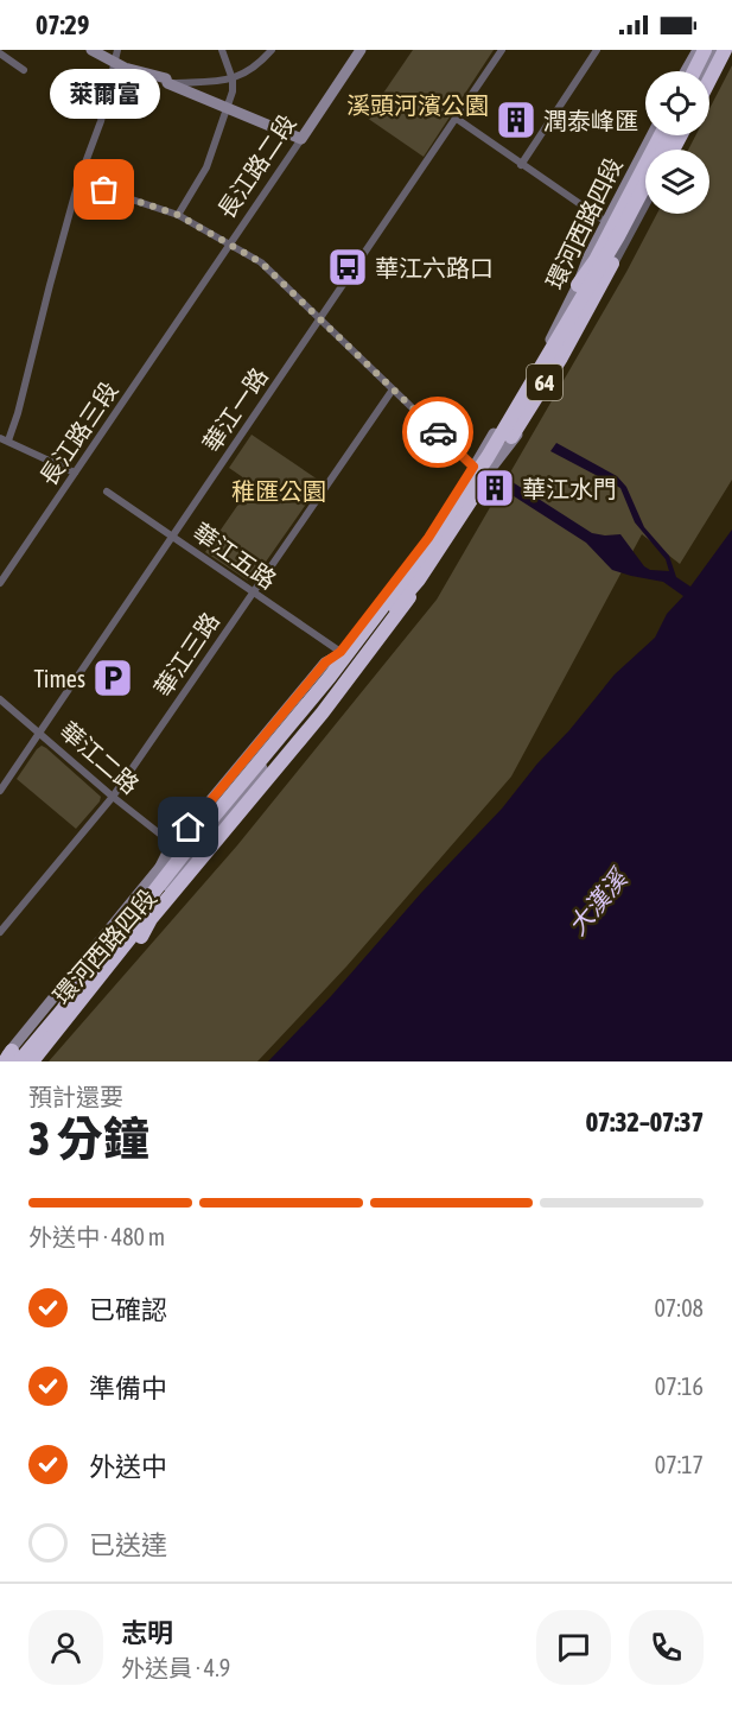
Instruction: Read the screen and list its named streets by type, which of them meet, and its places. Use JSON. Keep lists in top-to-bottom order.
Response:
{
  "streets": {
    "highway": ["64"],
    "main road": ["長江路二段", "環河西路四段"],
    "street": [
      "華江一路",
      "長江路三段",
      "華江五路",
      "華江三路",
      "華江二路"
    ]
  },
  "crossings": [
    ["長江路二段", "長江路三段"],
    ["環河西路四段", "64"],
    ["環河西路四段", "華江五路"],
    ["環河西路四段", "華江二路"],
    ["華江一路", "華江五路"],
    ["華江一路", "華江二路"],
    ["華江五路", "華江三路"],
    ["華江三路", "華江二路"]
  ],
  "water": ["大漢溪"],
  "parks": ["溪頭河濱公園", "稚匯公園"],
  "places": {
    "building": ["潤泰峰匯", "華江水門"],
    "other": ["萊爾富"],
    "bus stop": ["華江六路口"],
    "parking": ["Times"]
  },
  "page": {
    "status": "07:29",
    "bubble": "萊爾富",
    "heading": ["3 分鐘", "預計還要", "07:32–07:37"],
    "panel": ["志明", "外送員 · 4.9"],
    "bar": "外送中 · 480 m",
    "list": [
      ["已確認", "07:08"],
      ["準備中", "07:16"],
      ["外送中", "07:17"],
      "已送達"
    ]
  }
}
